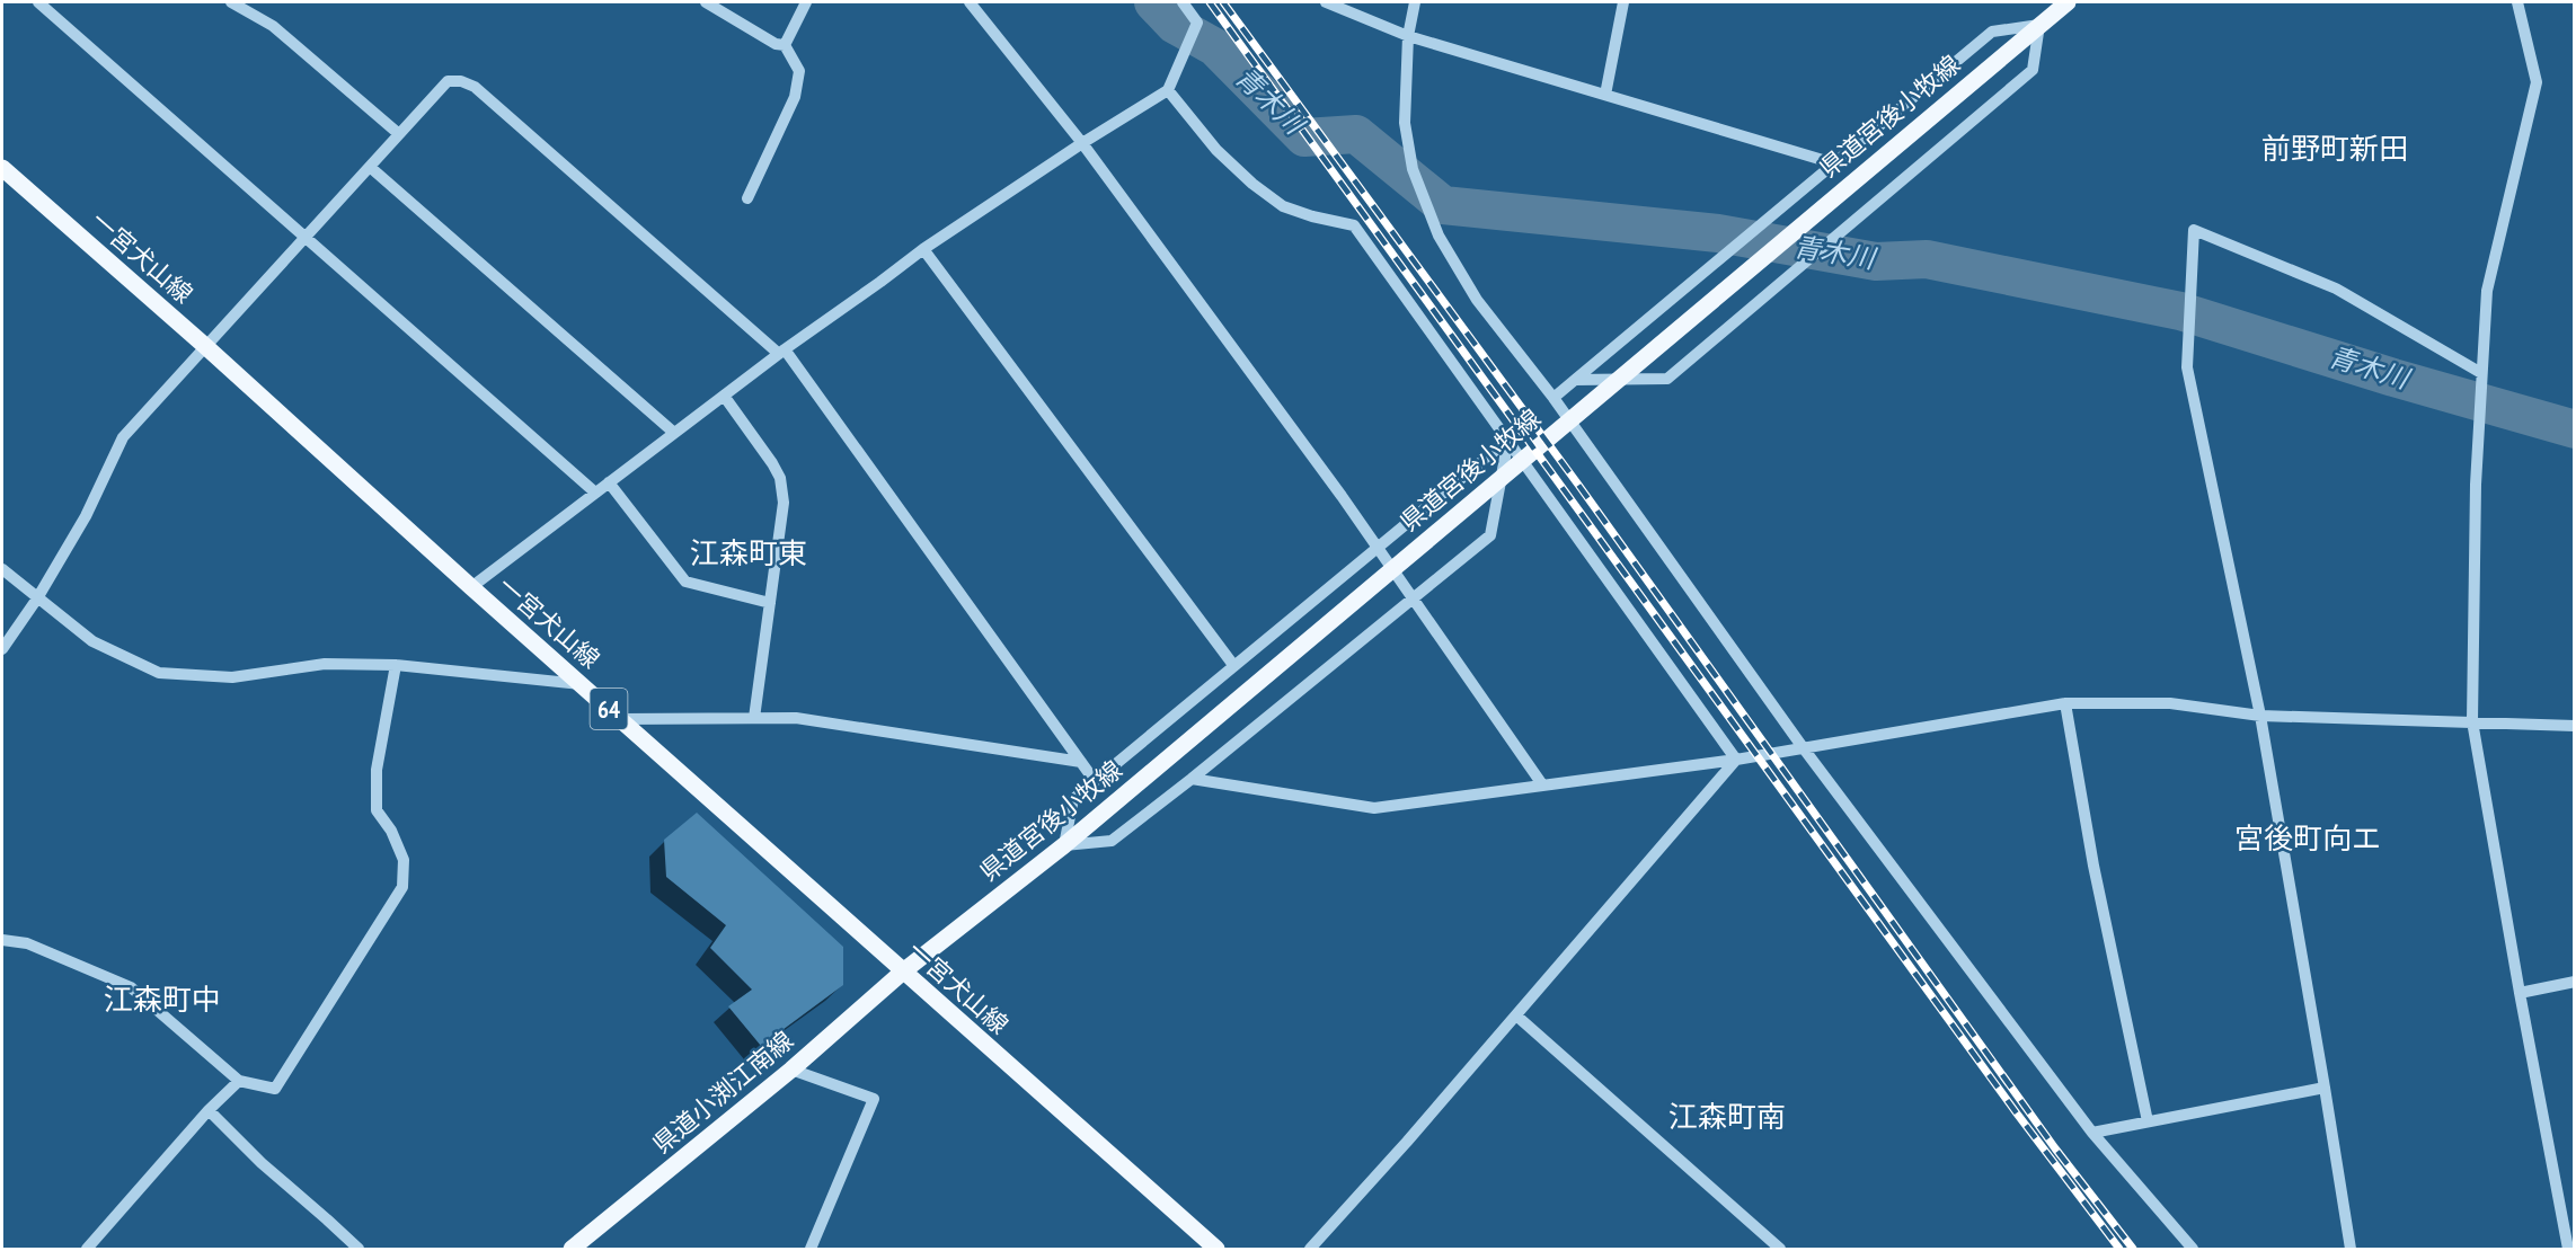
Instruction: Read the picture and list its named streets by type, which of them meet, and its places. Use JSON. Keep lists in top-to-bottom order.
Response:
{
  "streets": {
    "main road": [
      "県道宮後小牧線",
      "一宮犬山線",
      "64",
      "県道小渕江南線"
    ]
  },
  "crossings": [
    ["県道宮後小牧線", "一宮犬山線"],
    ["県道宮後小牧線", "県道小渕江南線"],
    ["一宮犬山線", "県道小渕江南線"]
  ],
  "districts": [
    "前野町新田",
    "江森町東",
    "宮後町向エ",
    "江森町中",
    "江森町南"
  ],
  "water": ["青木川"]
}
